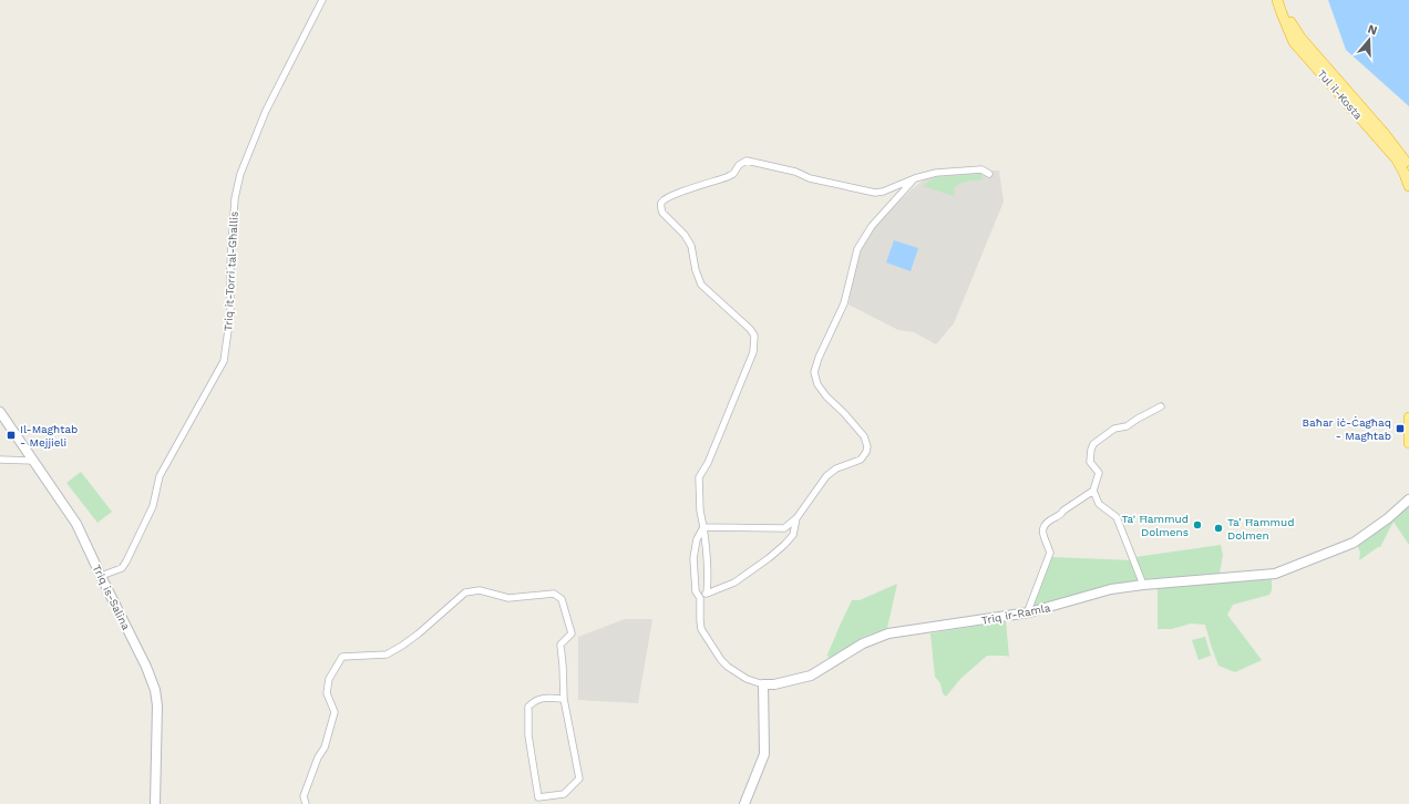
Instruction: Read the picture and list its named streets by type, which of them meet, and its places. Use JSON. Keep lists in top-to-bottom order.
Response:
{
  "streets": {
    "highway": ["Tul il-Kosta"],
    "main road": ["Triq is-Salina", "Triq ir-Ramla"],
    "street": ["Triq it-Torri tal-Għallis"]
  },
  "crossings": [
    ["Triq it-Torri tal-Għallis", "Triq is-Salina"]
  ],
  "places": {
    "transit": ["Baħar iċ-Ċagħaq - Magħtab", "Il-Magħtab - Mejjieli"],
    "other": ["Ta' Ħammud Dolmens", "Ta’ Ħammud Dolmen"]
  },
  "north": "top"
}
